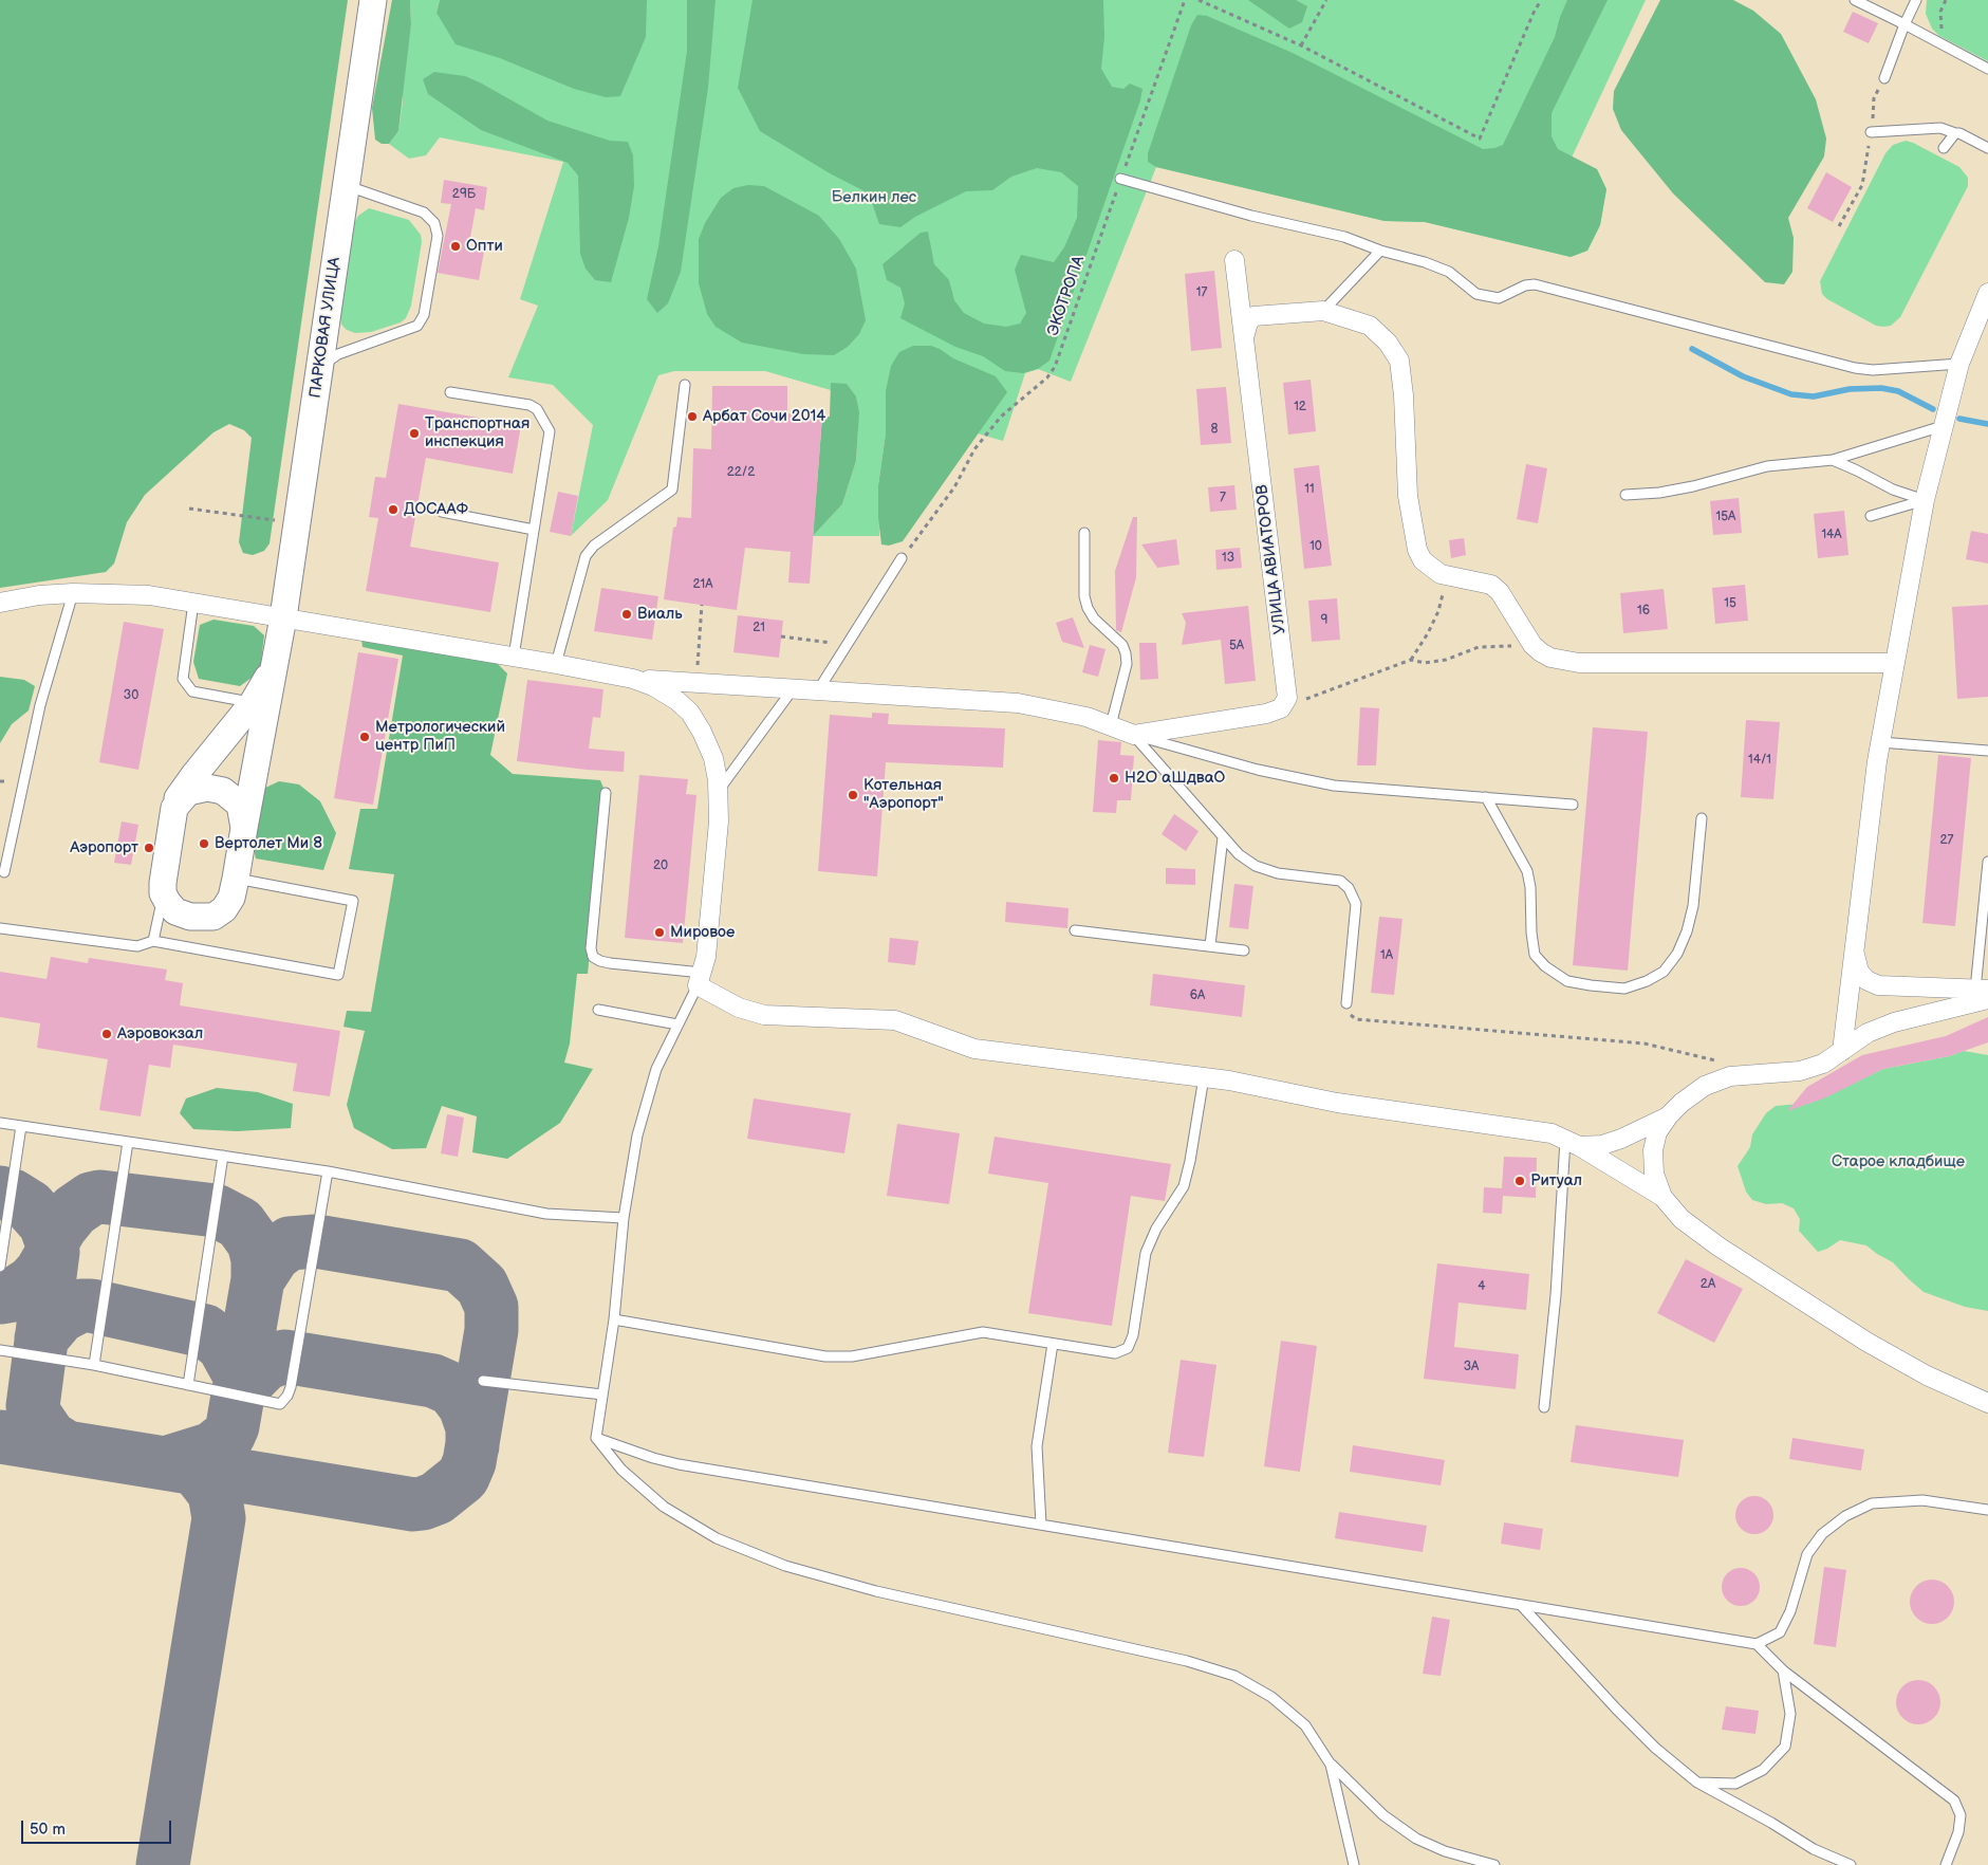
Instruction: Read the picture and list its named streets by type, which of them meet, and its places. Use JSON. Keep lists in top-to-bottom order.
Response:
{
  "streets": {
    "main road": ["ПАРКОВАЯ УЛИЦА"],
    "street": ["УЛИЦА АВИАТОРОВ"],
    "path": ["ЭКОТРОПА"]
  },
  "parks": ["Белкин лес", "Старое кладбище"],
  "places": [
    "Опти",
    "Арбат Сочи 2014",
    "Транспортная инспекция",
    "ДОСААФ",
    "Виаль",
    "Метрологический центр ПиП",
    "H2O аШдваО",
    "Котельная \"Аэропорт\"",
    "Вертолет Ми 8",
    "Аэропорт",
    "Мировое",
    "Аэровокзал",
    "Ритуал"
  ],
  "house_numbers": [
    "29Б",
    "17",
    "12",
    "8",
    "22/2",
    "11",
    "7",
    "15А",
    "14А",
    "10",
    "13",
    "21А",
    "15",
    "16",
    "9",
    "21",
    "5А",
    "30",
    "14/1",
    "27",
    "20",
    "1А",
    "6А",
    "2А",
    "4",
    "3А"
  ],
  "scale_bar": "50 m"
}
